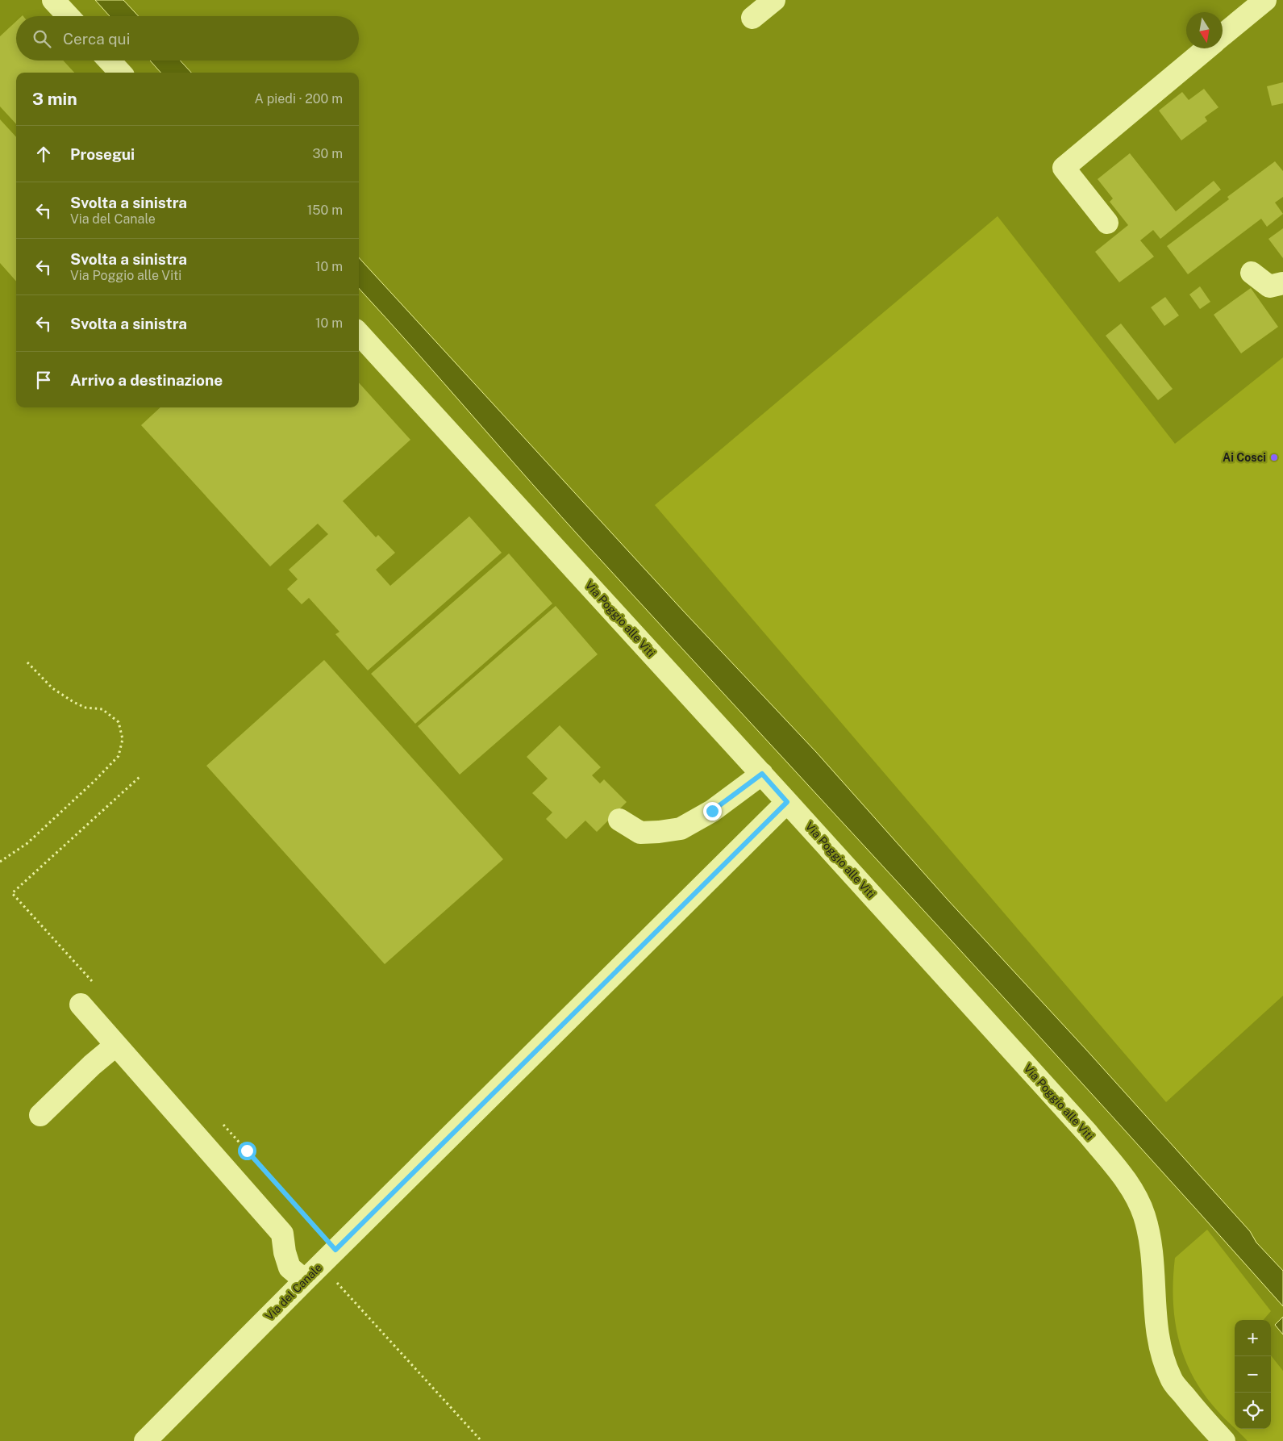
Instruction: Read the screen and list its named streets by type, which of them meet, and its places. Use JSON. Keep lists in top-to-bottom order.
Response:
{
  "streets": {
    "street": ["Via Poggio alle Viti", "Via del Canale"]
  },
  "crossings": [
    ["Via Poggio alle Viti", "Via del Canale"]
  ],
  "places": ["Ai Cosci"],
  "north": "bottom",
  "page": {
    "search": "Cerca qui",
    "heading": ["3 min", "A piedi · 200 m"],
    "list": [
      ["Prosegui", "30 m"],
      ["Svolta a sinistra", "Via del Canale", "150 m"],
      ["Svolta a sinistra", "Via Poggio alle Viti", "10 m"],
      ["Svolta a sinistra", "10 m"],
      "Arrivo a destinazione"
    ],
    "map_buttons": ["+", "−"]
  }
}
